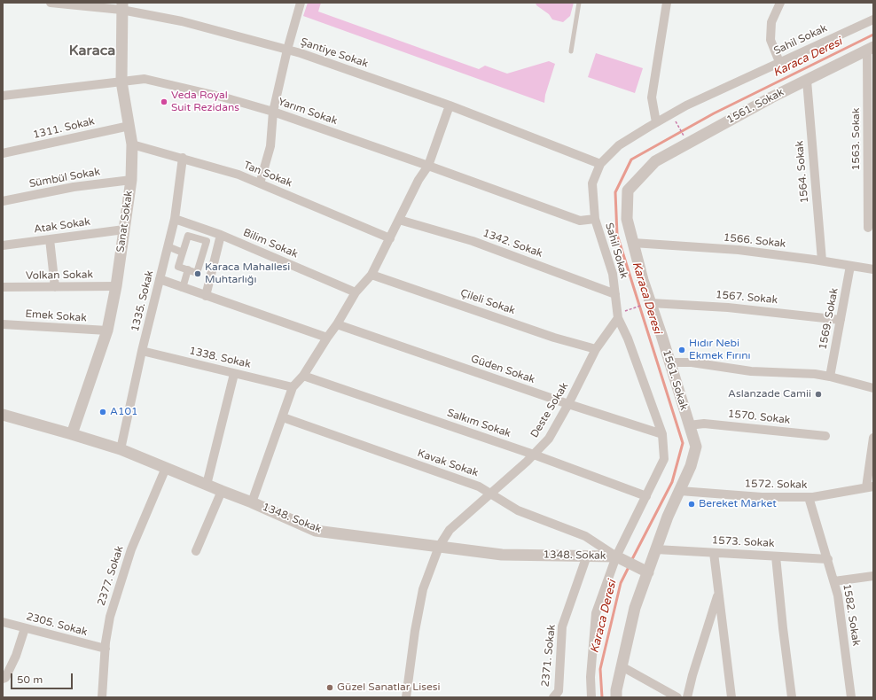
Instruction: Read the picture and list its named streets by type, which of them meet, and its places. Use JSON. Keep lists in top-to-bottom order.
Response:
{
  "streets": {
    "street": [
      "Sahil Sokak",
      "Şantiye Sokak",
      "1561. Sokak",
      "Yarım Sokak",
      "1311. Sokak",
      "1563. Sokak",
      "1564. Sokak",
      "Tan Sokak",
      "Sümbül Sokak",
      "Sanat Sokak",
      "Atak Sokak",
      "1566. Sokak",
      "Bilim Sokak",
      "1342. Sokak",
      "Volkan Sokak",
      "1567. Sokak",
      "1335. Sokak",
      "Çileli Sokak",
      "Emek Sokak",
      "1569. Sokak",
      "1338. Sokak",
      "Güden Sokak",
      "Deste Sokak",
      "1570. Sokak",
      "Salkım Sokak",
      "Kavak Sokak",
      "1572. Sokak",
      "1348. Sokak",
      "1573. Sokak",
      "2377. Sokak",
      "1582. Sokak",
      "2305. Sokak",
      "2371. Sokak"
    ]
  },
  "crossings": [
    ["Sahil Sokak", "Şantiye Sokak"],
    ["Sahil Sokak", "Yarım Sokak"],
    ["Sahil Sokak", "1342. Sokak"],
    ["Sahil Sokak", "Güden Sokak"],
    ["Sahil Sokak", "Deste Sokak"],
    ["Sahil Sokak", "Salkım Sokak"],
    ["Sahil Sokak", "Kavak Sokak"],
    ["Sahil Sokak", "1348. Sokak"],
    ["Şantiye Sokak", "Sanat Sokak"],
    ["1561. Sokak", "1563. Sokak"],
    ["1561. Sokak", "1564. Sokak"],
    ["1561. Sokak", "1566. Sokak"],
    ["1561. Sokak", "1567. Sokak"],
    ["1561. Sokak", "1570. Sokak"],
    ["1561. Sokak", "1572. Sokak"],
    ["1561. Sokak", "1573. Sokak"],
    ["Yarım Sokak", "Sanat Sokak"],
    ["1311. Sokak", "Sanat Sokak"],
    ["1564. Sokak", "1566. Sokak"],
    ["Tan Sokak", "Sanat Sokak"],
    ["Tan Sokak", "1335. Sokak"],
    ["Sümbül Sokak", "Sanat Sokak"],
    ["Sanat Sokak", "Atak Sokak"],
    ["Sanat Sokak", "Volkan Sokak"],
    ["Sanat Sokak", "Emek Sokak"],
    ["Sanat Sokak", "1348. Sokak"],
    ["1566. Sokak", "1569. Sokak"],
    ["Bilim Sokak", "1335. Sokak"],
    ["1567. Sokak", "1569. Sokak"],
    ["1335. Sokak", "1338. Sokak"],
    ["1335. Sokak", "1348. Sokak"],
    ["Çileli Sokak", "Deste Sokak"],
    ["Güden Sokak", "Deste Sokak"],
    ["Deste Sokak", "Salkım Sokak"],
    ["Deste Sokak", "Kavak Sokak"],
    ["Deste Sokak", "1348. Sokak"],
    ["Kavak Sokak", "1348. Sokak"],
    ["1572. Sokak", "1582. Sokak"],
    ["1348. Sokak", "2377. Sokak"],
    ["1348. Sokak", "2371. Sokak"],
    ["1573. Sokak", "1582. Sokak"],
    ["2377. Sokak", "2305. Sokak"]
  ],
  "districts": ["Karaca"],
  "water": ["Karaca Deresi"],
  "places": [
    "Veda Royal Suit Rezidans",
    "Karaca Mahallesi Muhtarlığı",
    "Hıdır Nebi Ekmek Fırını",
    "Aslanzade Camii",
    "A101",
    "Bereket Market",
    "Güzel Sanatlar Lisesi"
  ],
  "scale_bar": "50 m"
}
